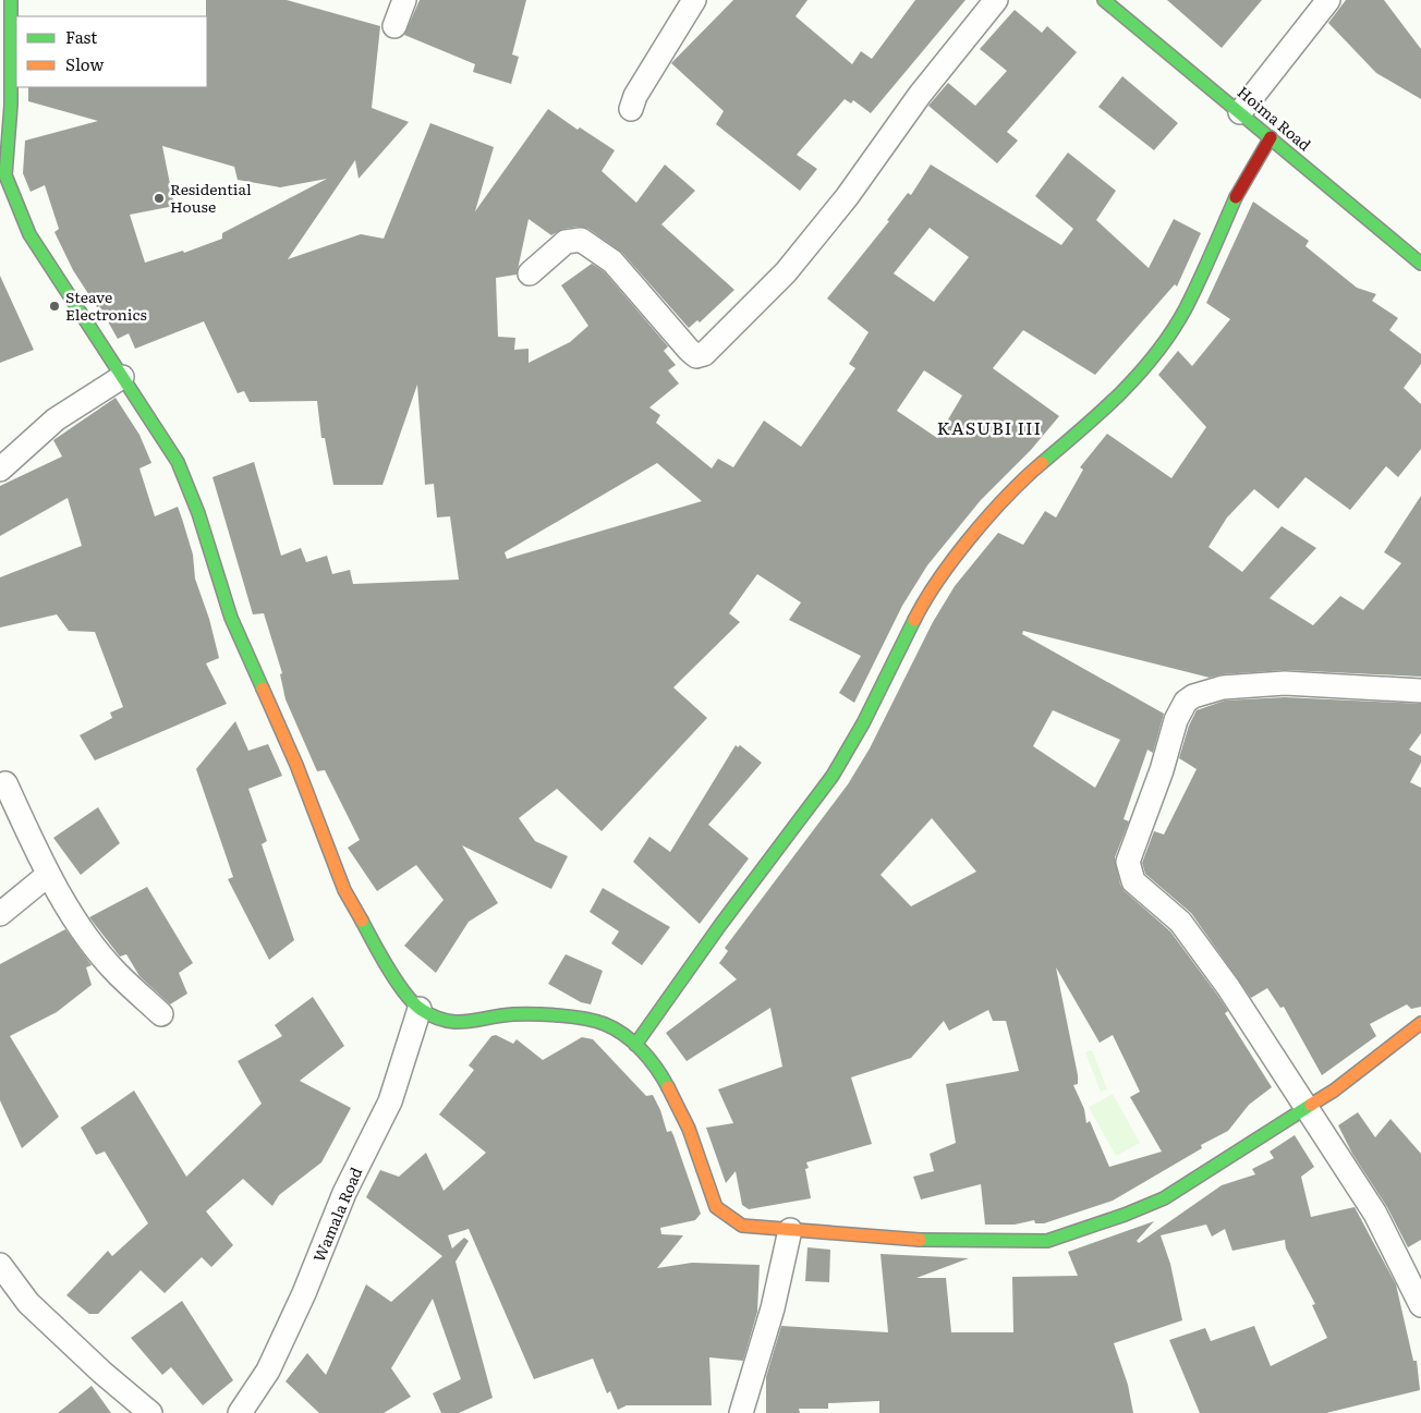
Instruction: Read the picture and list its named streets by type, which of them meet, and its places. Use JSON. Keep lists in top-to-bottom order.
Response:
{
  "streets": {
    "street": ["Hoima Road", "Wamala Road"]
  },
  "districts": ["KASUBI III"],
  "places": ["Residential House", "Steave Electronics"],
  "legend": ["Fast", "Slow"]
}
